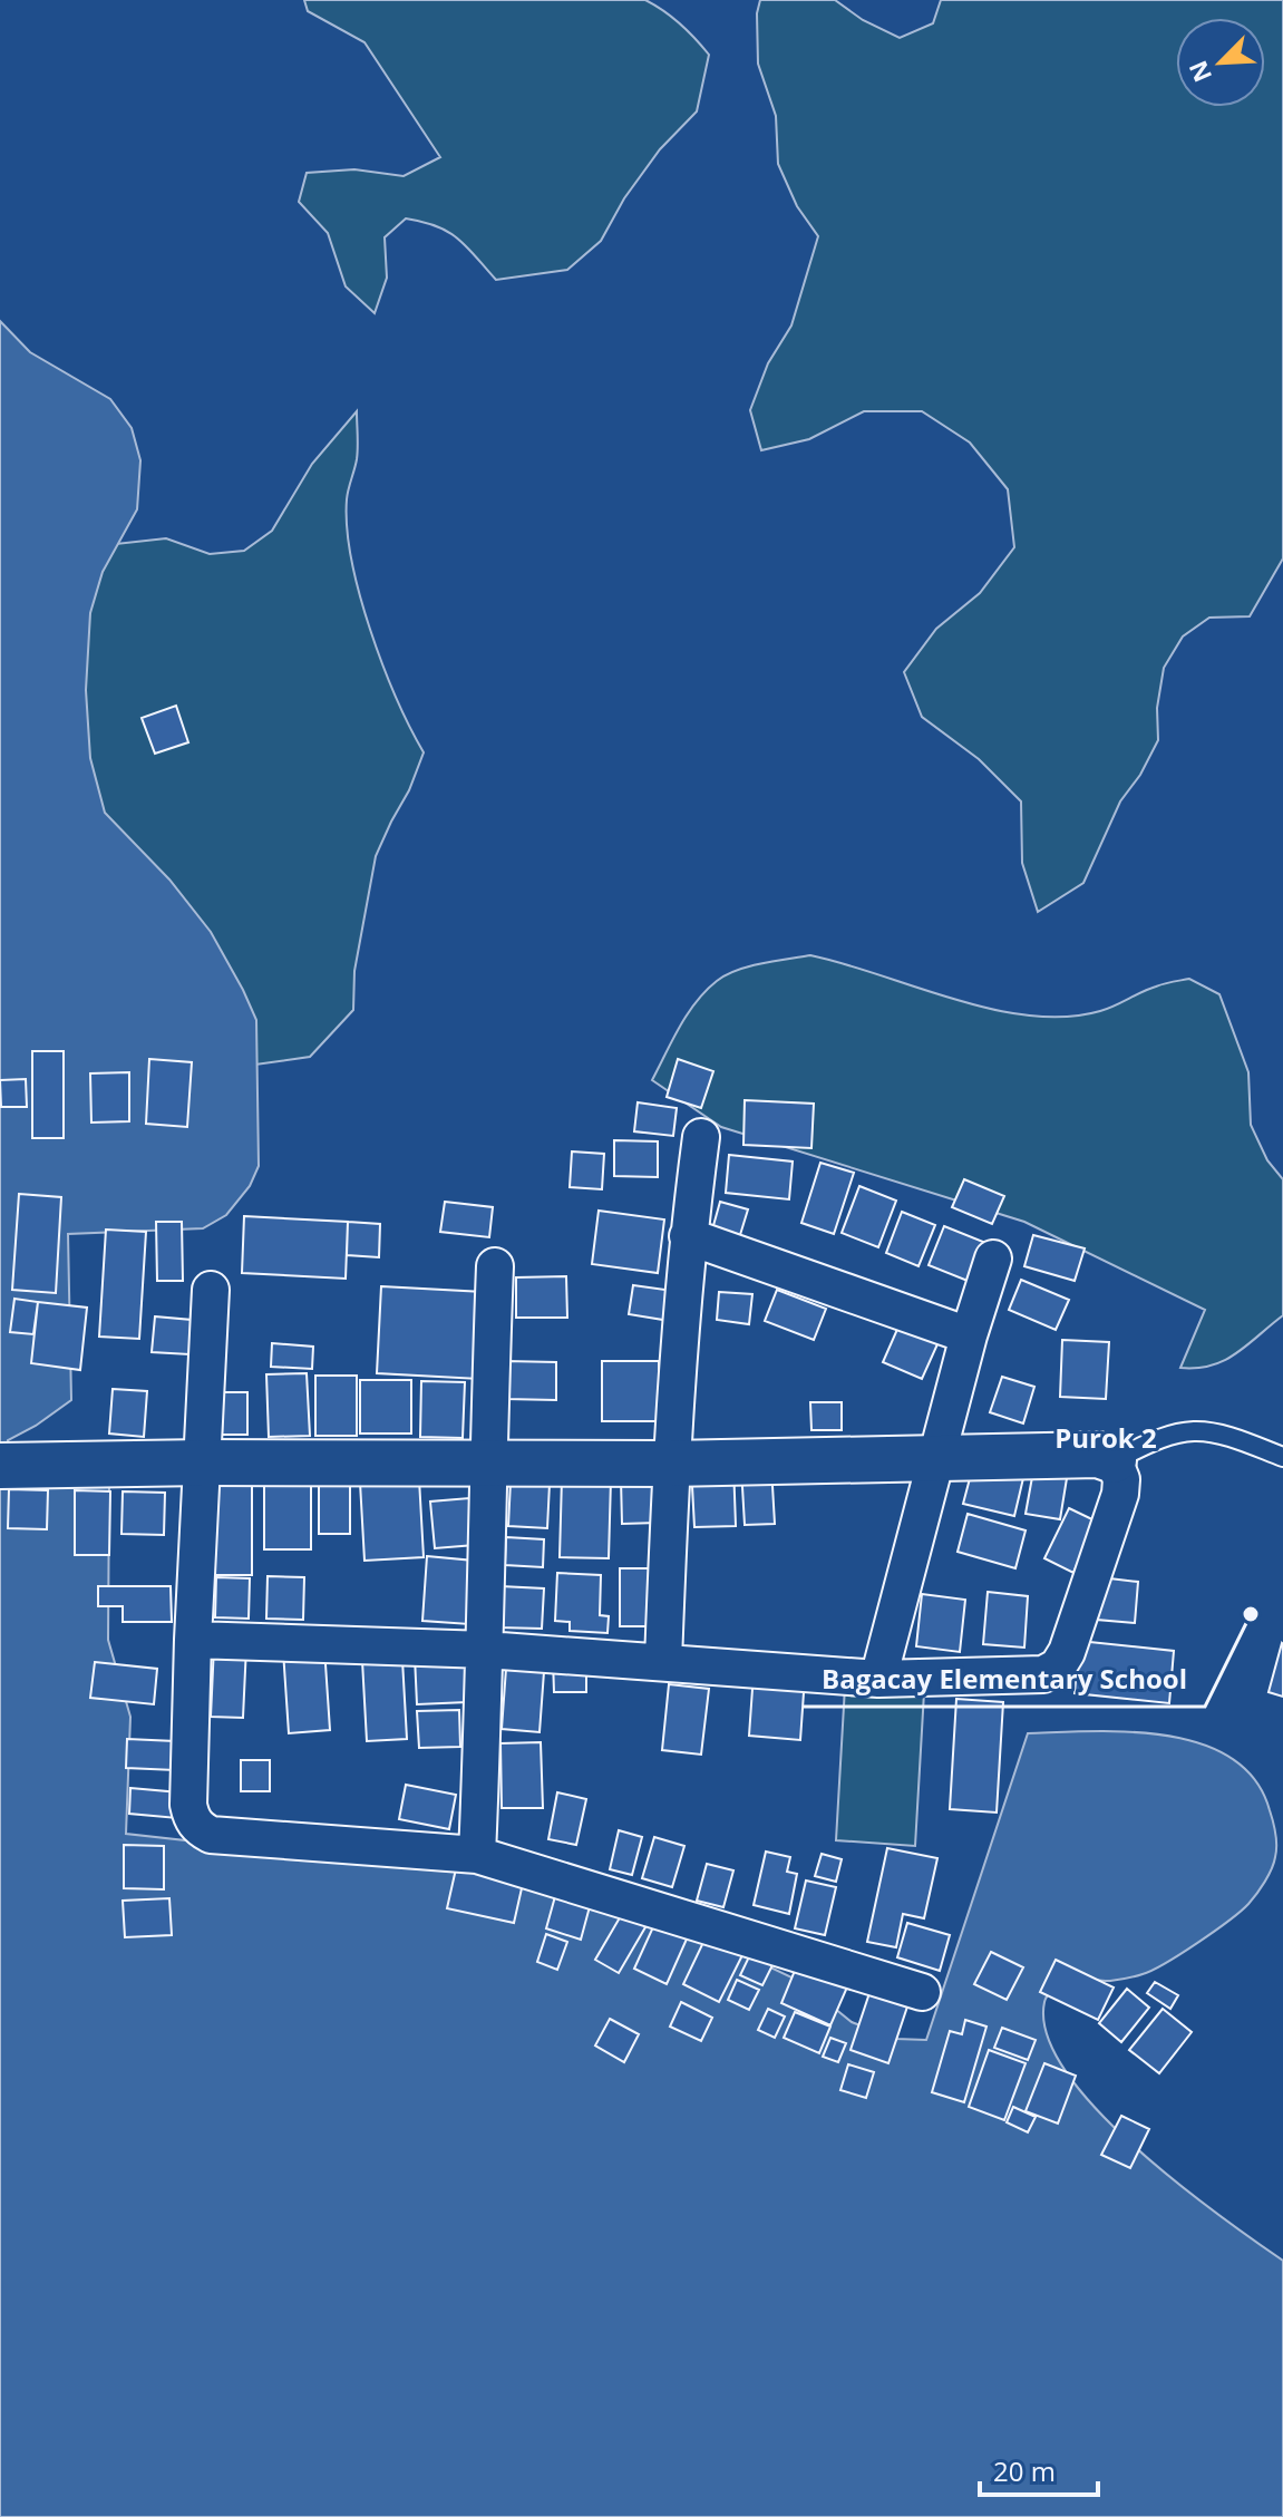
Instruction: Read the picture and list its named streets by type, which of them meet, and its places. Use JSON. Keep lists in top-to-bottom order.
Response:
{
  "districts": ["Purok 2"],
  "places": ["Bagacay Elementary School"],
  "scale_bar": "20 m",
  "north": "bottom left"
}
